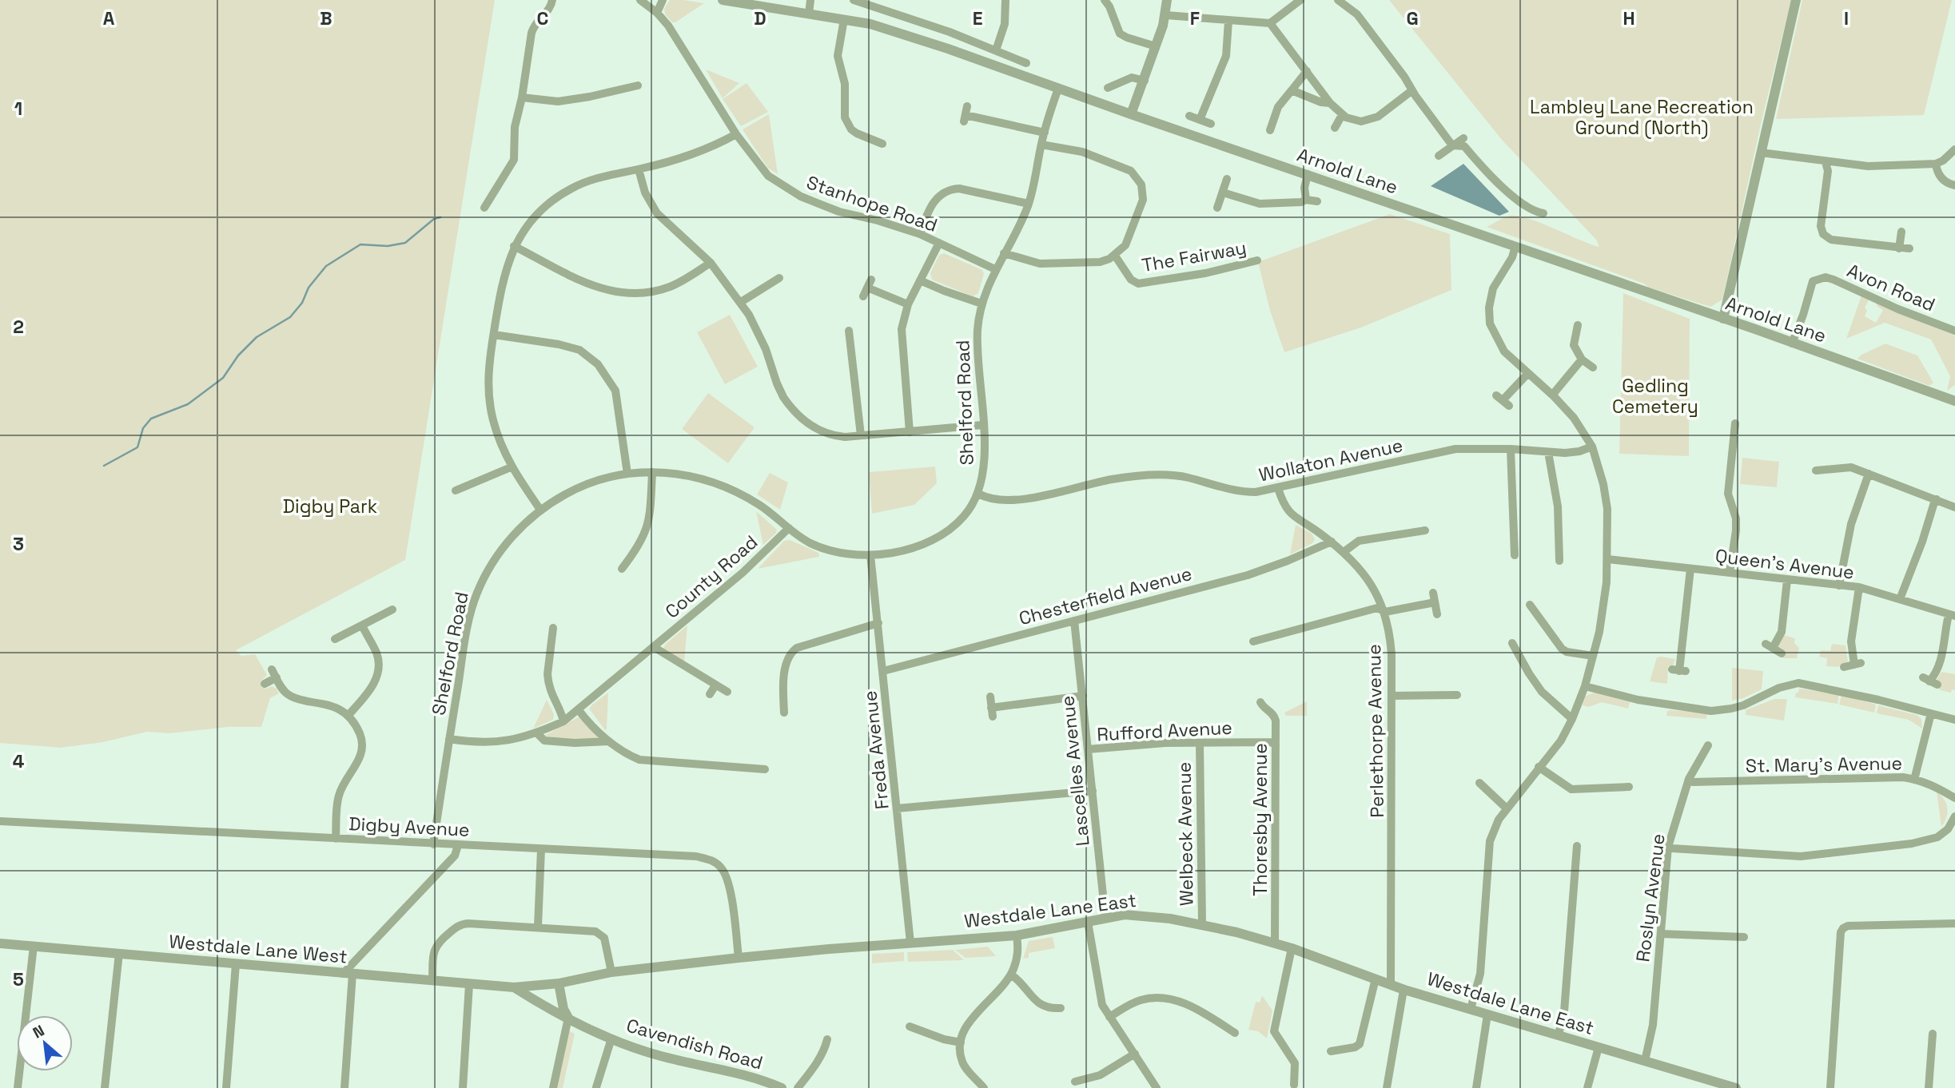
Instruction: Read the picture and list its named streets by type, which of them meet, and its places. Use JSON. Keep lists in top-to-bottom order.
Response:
{
  "streets": {
    "street": [
      "Arnold Lane",
      "Stanhope Road",
      "The Fairway",
      "Avon Road",
      "Shelford Road",
      "Wollaton Avenue",
      "Queen's Avenue",
      "County Road",
      "Chesterfield Avenue",
      "Rufford Avenue",
      "Perlethorpe Avenue",
      "Freda Avenue",
      "St. Mary's Avenue",
      "Lascelles Avenue",
      "Thoresby Avenue",
      "Digby Avenue",
      "Welbeck Avenue",
      "Roslyn Avenue",
      "Westdale Lane East",
      "Westdale Lane West",
      "Cavendish Road"
    ]
  },
  "crossings": [
    ["Arnold Lane", "Avon Road"],
    ["Arnold Lane", "Shelford Road"],
    ["Stanhope Road", "Shelford Road"],
    ["Shelford Road", "Wollaton Avenue"],
    ["Shelford Road", "County Road"],
    ["Shelford Road", "Freda Avenue"],
    ["Shelford Road", "Digby Avenue"],
    ["Wollaton Avenue", "Perlethorpe Avenue"],
    ["Chesterfield Avenue", "Perlethorpe Avenue"],
    ["Chesterfield Avenue", "Freda Avenue"],
    ["Chesterfield Avenue", "Lascelles Avenue"],
    ["Rufford Avenue", "Lascelles Avenue"],
    ["Rufford Avenue", "Thoresby Avenue"],
    ["Rufford Avenue", "Welbeck Avenue"],
    ["Perlethorpe Avenue", "Westdale Lane East"],
    ["Freda Avenue", "Westdale Lane East"],
    ["St. Mary's Avenue", "Roslyn Avenue"],
    ["Lascelles Avenue", "Westdale Lane East"],
    ["Thoresby Avenue", "Westdale Lane East"],
    ["Digby Avenue", "Westdale Lane East"],
    ["Welbeck Avenue", "Westdale Lane East"],
    ["Roslyn Avenue", "Westdale Lane East"],
    ["Westdale Lane East", "Westdale Lane West"],
    ["Westdale Lane East", "Cavendish Road"],
    ["Westdale Lane West", "Cavendish Road"]
  ],
  "parks": ["Lambley Lane Recreation Ground (North)", "Gedling Cemetery", "Digby Park"],
  "north": "top left",
  "grid": {
    "columns": [
      "A",
      "B",
      "C",
      "D",
      "E",
      "F",
      "G",
      "H",
      "I"
    ],
    "rows": [
      "1",
      "2",
      "3",
      "4",
      "5"
    ]
  }
}
